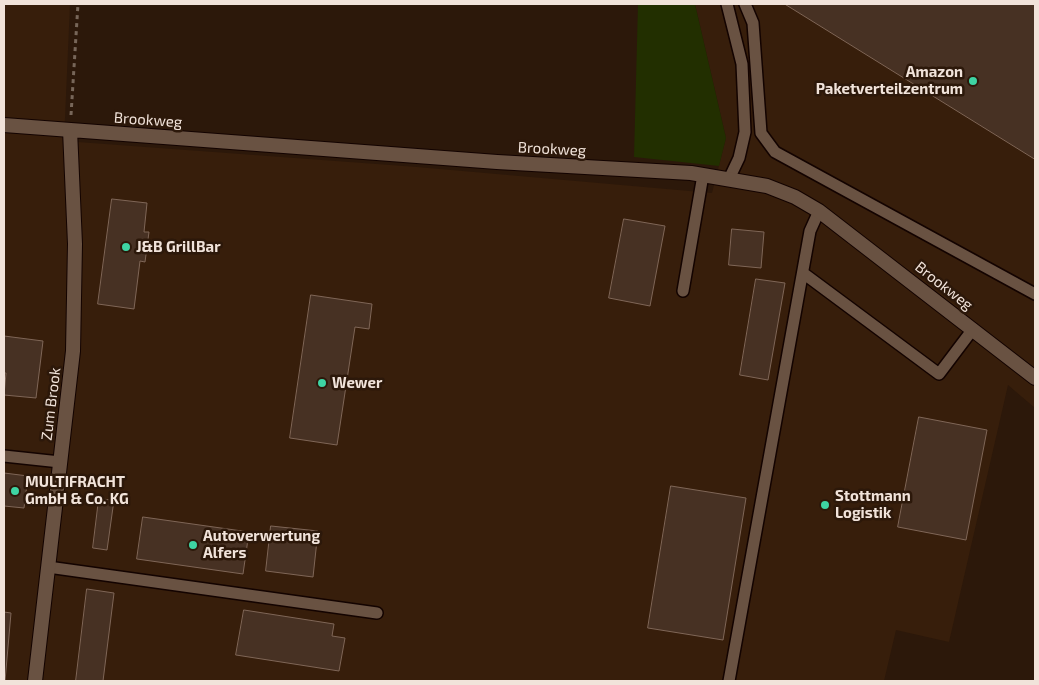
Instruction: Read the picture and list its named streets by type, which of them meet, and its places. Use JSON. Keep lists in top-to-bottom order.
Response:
{
  "streets": {
    "street": ["Brookweg", "Zum Brook"]
  },
  "crossings": [
    ["Brookweg", "Zum Brook"]
  ],
  "places": [
    "Amazon Paketverteilzentrum",
    "J&B GrillBar",
    "Wewer",
    "MULTIFRACHT GmbH & Co. KG",
    "Stottmann Logistik",
    "Autoverwertung Alfers"
  ]
}
